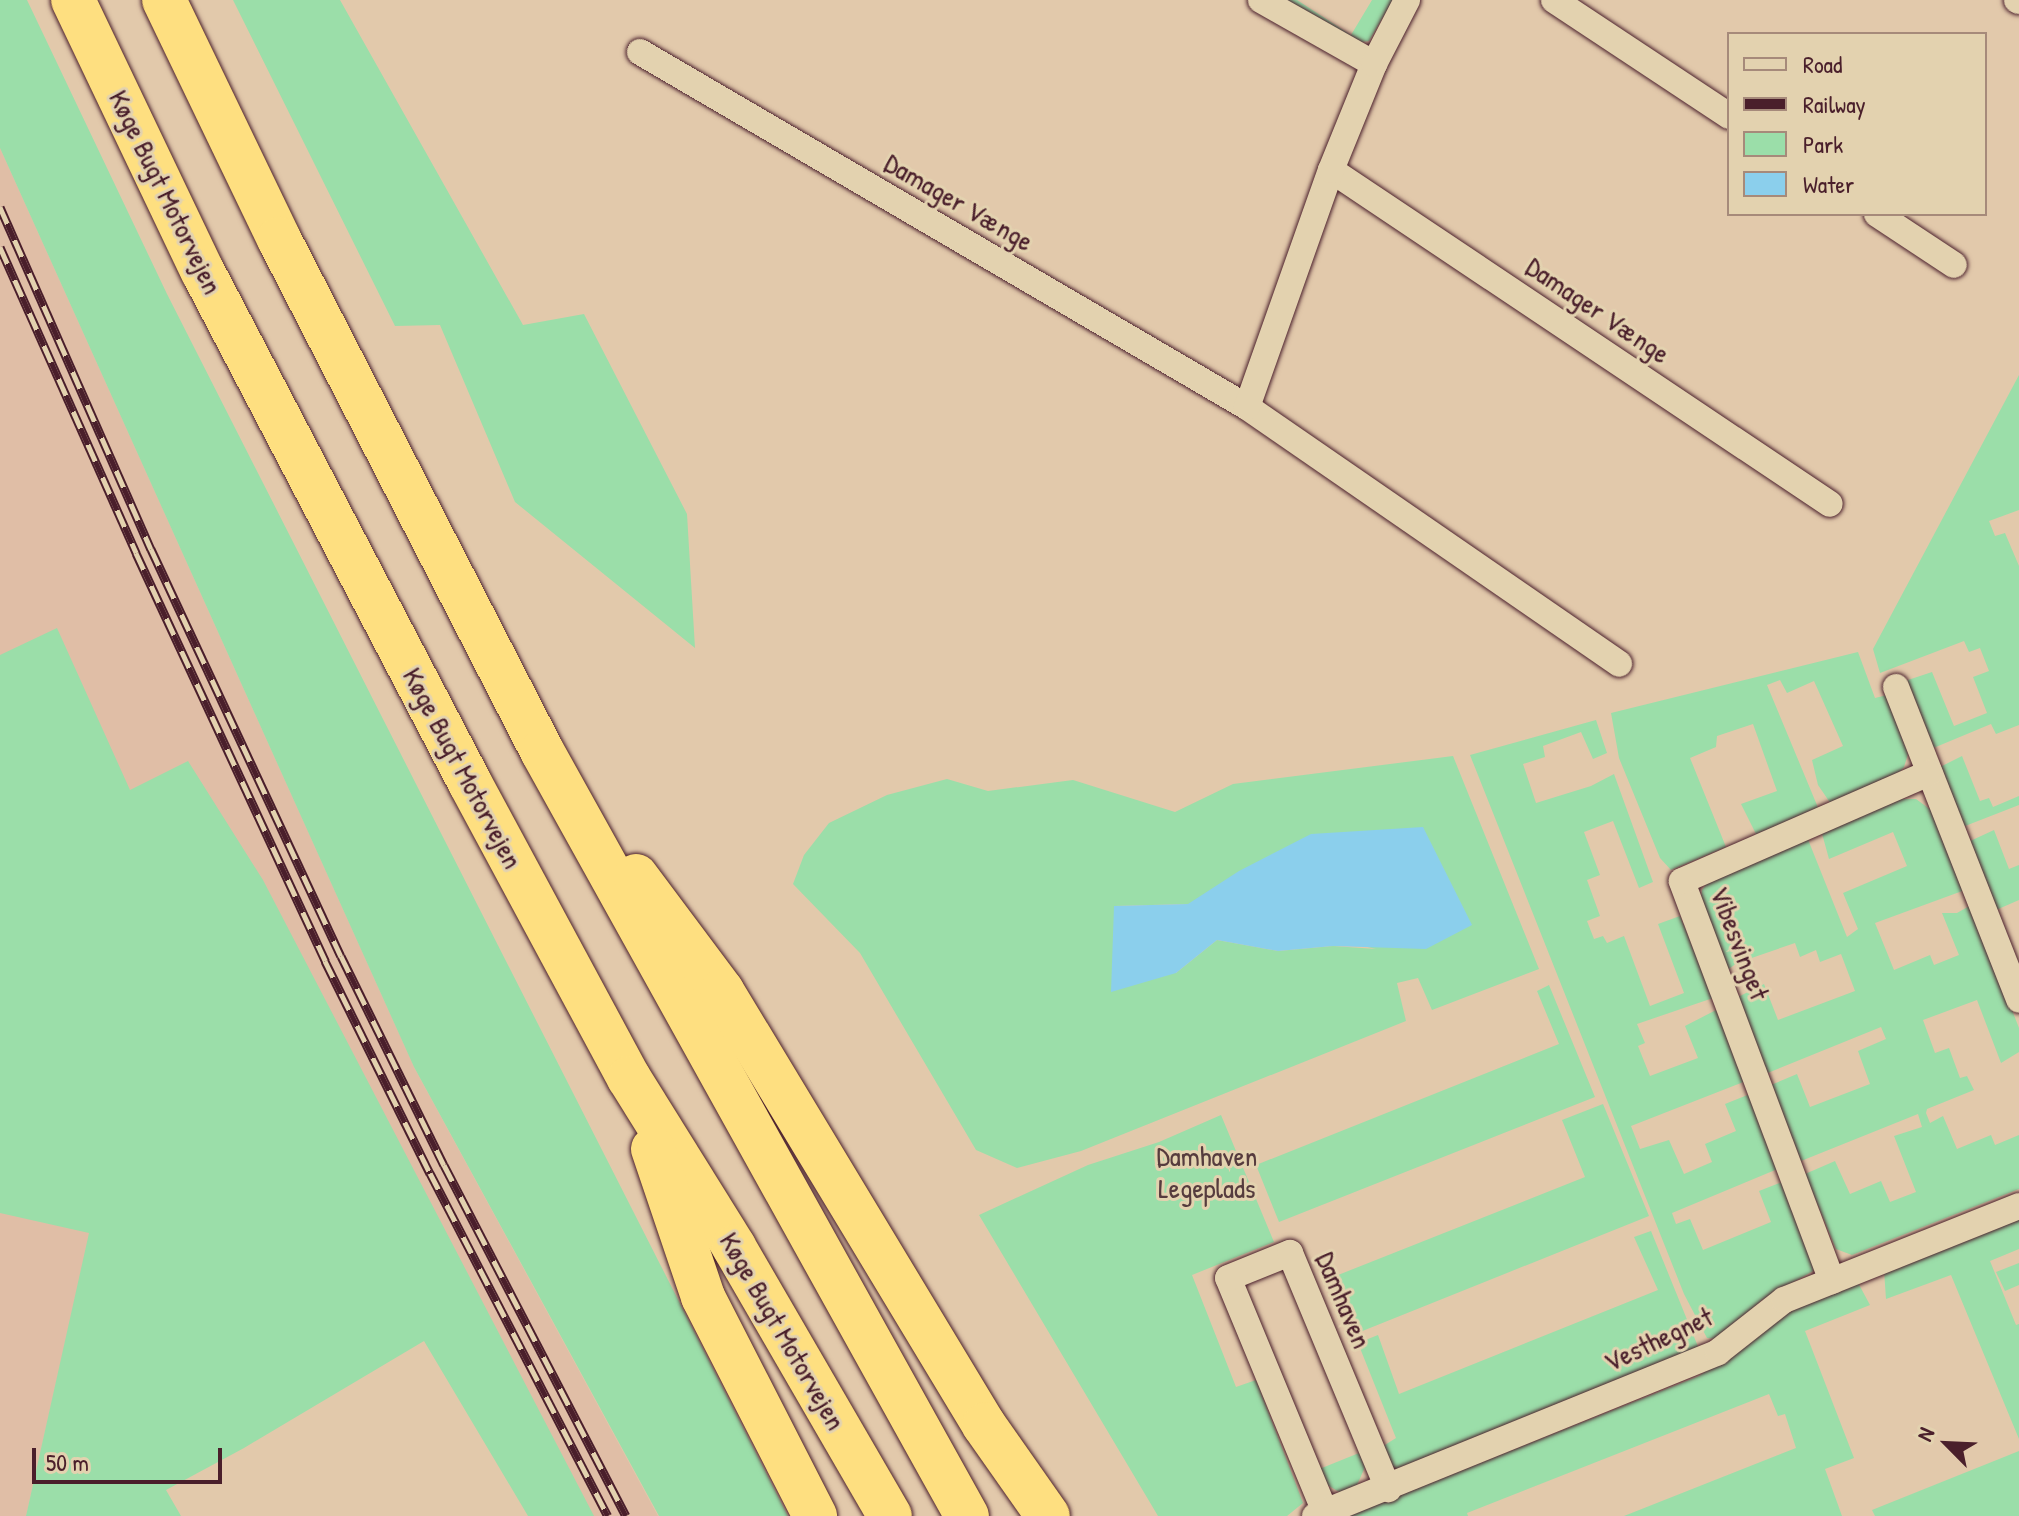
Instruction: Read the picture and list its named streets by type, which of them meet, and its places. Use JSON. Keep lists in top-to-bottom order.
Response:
{
  "streets": {
    "highway": ["Køge Bugt Motorvejen"],
    "street": [
      "Damager Vænge",
      "Vibesvinget",
      "Damhaven",
      "Vesthegnet"
    ]
  },
  "crossings": [
    ["Vibesvinget", "Vesthegnet"],
    ["Damhaven", "Vesthegnet"]
  ],
  "parks": ["Damhaven Legeplads"],
  "legend": [
    "Road",
    "Railway",
    "Park",
    "Water"
  ],
  "scale_bar": "50 m",
  "north": "top left"
}
